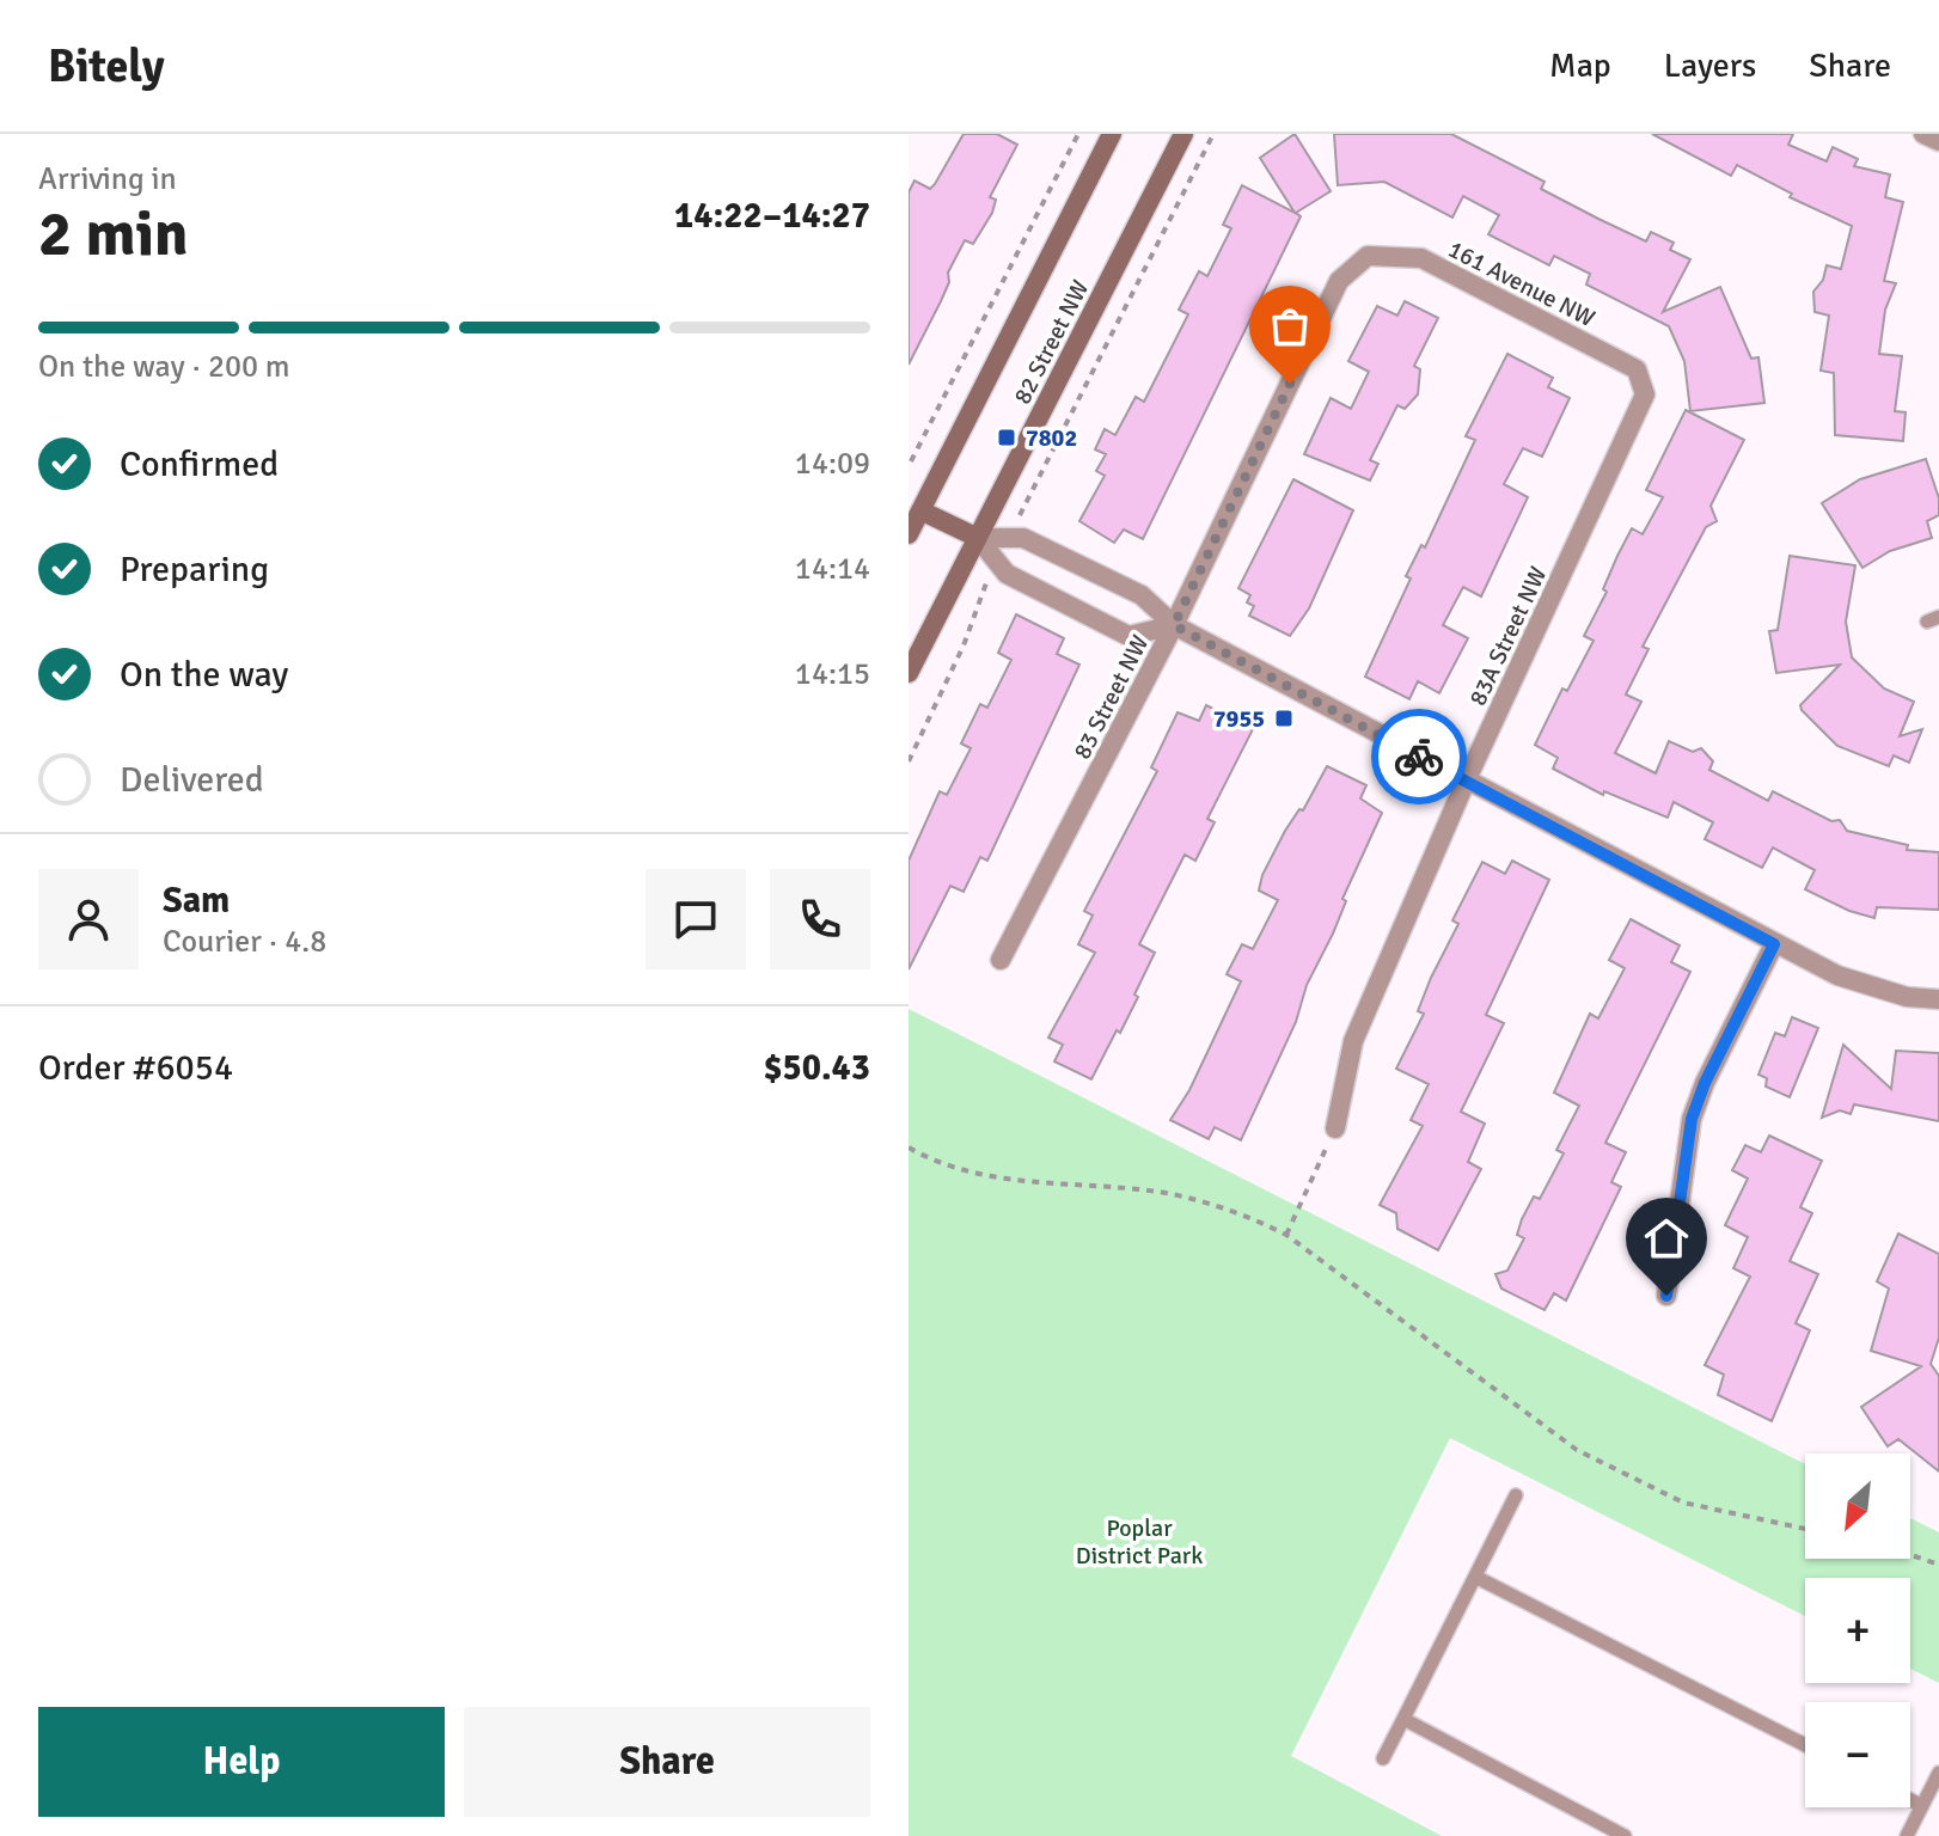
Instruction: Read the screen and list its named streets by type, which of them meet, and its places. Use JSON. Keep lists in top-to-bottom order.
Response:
{
  "streets": {
    "main road": ["82 Street NW"],
    "street": ["161 Avenue NW", "83A Street NW", "83 Street NW"]
  },
  "crossings": [
    ["161 Avenue NW", "83A Street NW"],
    ["161 Avenue NW", "83 Street NW"]
  ],
  "parks": ["Poplar District Park"],
  "places": {
    "transit": ["7802", "7955"]
  },
  "north": "bottom left",
  "page": {
    "header": "Bitely",
    "nav": ["Map", "Layers", "Share"],
    "heading": ["2 min", "Arriving in", "14:22–14:27"],
    "panel": [
      "Sam",
      "Courier · 4.8",
      "Order #6054",
      "$50.43"
    ],
    "bar": "On the way · 200 m",
    "list": [
      ["Confirmed", "14:09"],
      ["Preparing", "14:14"],
      ["On the way", "14:15"],
      "Delivered"
    ],
    "map_buttons": ["+", "−"],
    "buttons": ["Help", "Share"]
  }
}
